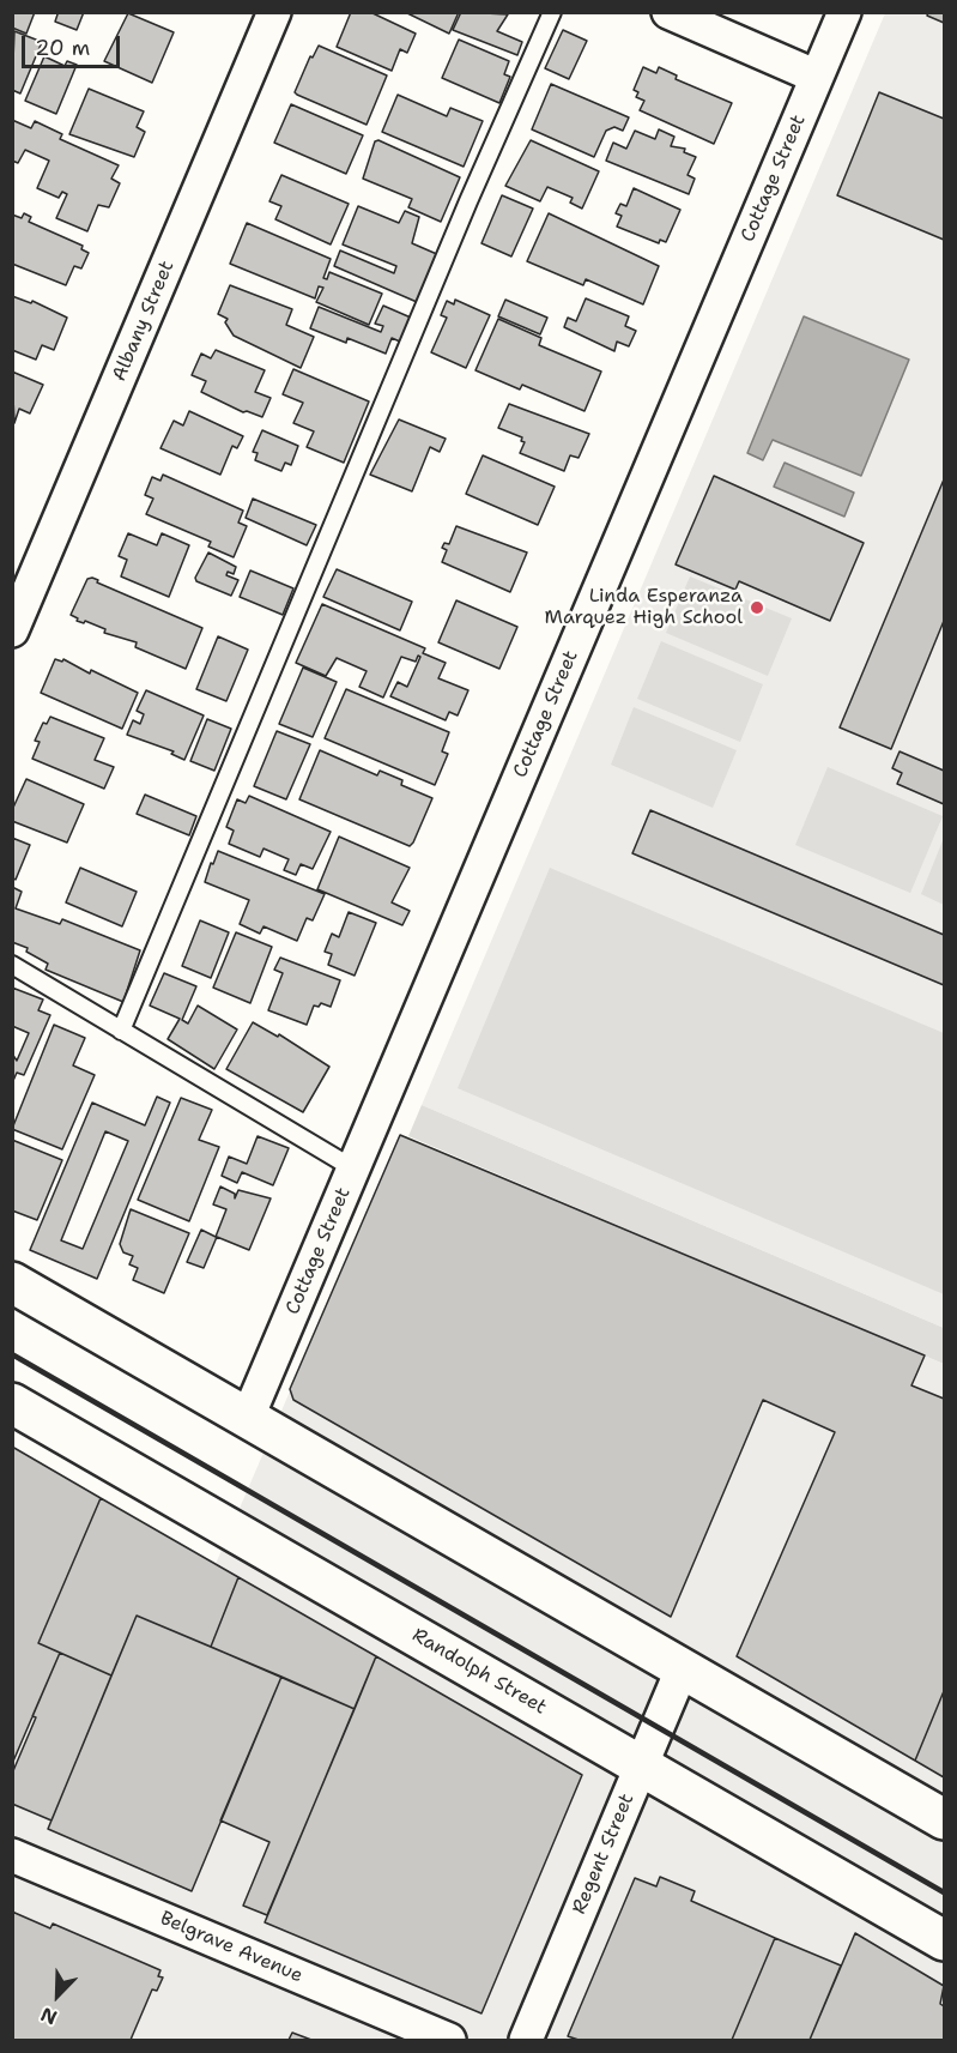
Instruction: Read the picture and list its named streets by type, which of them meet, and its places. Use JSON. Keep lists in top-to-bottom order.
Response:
{
  "streets": {
    "street": [
      "Cottage Street",
      "Albany Street",
      "Randolph Street",
      "Regent Street",
      "Belgrave Avenue"
    ]
  },
  "crossings": [
    ["Randolph Street", "Regent Street"]
  ],
  "places": ["Linda Esperanza Marquez High School"],
  "scale_bar": "20 m",
  "north": "bottom left"
}
